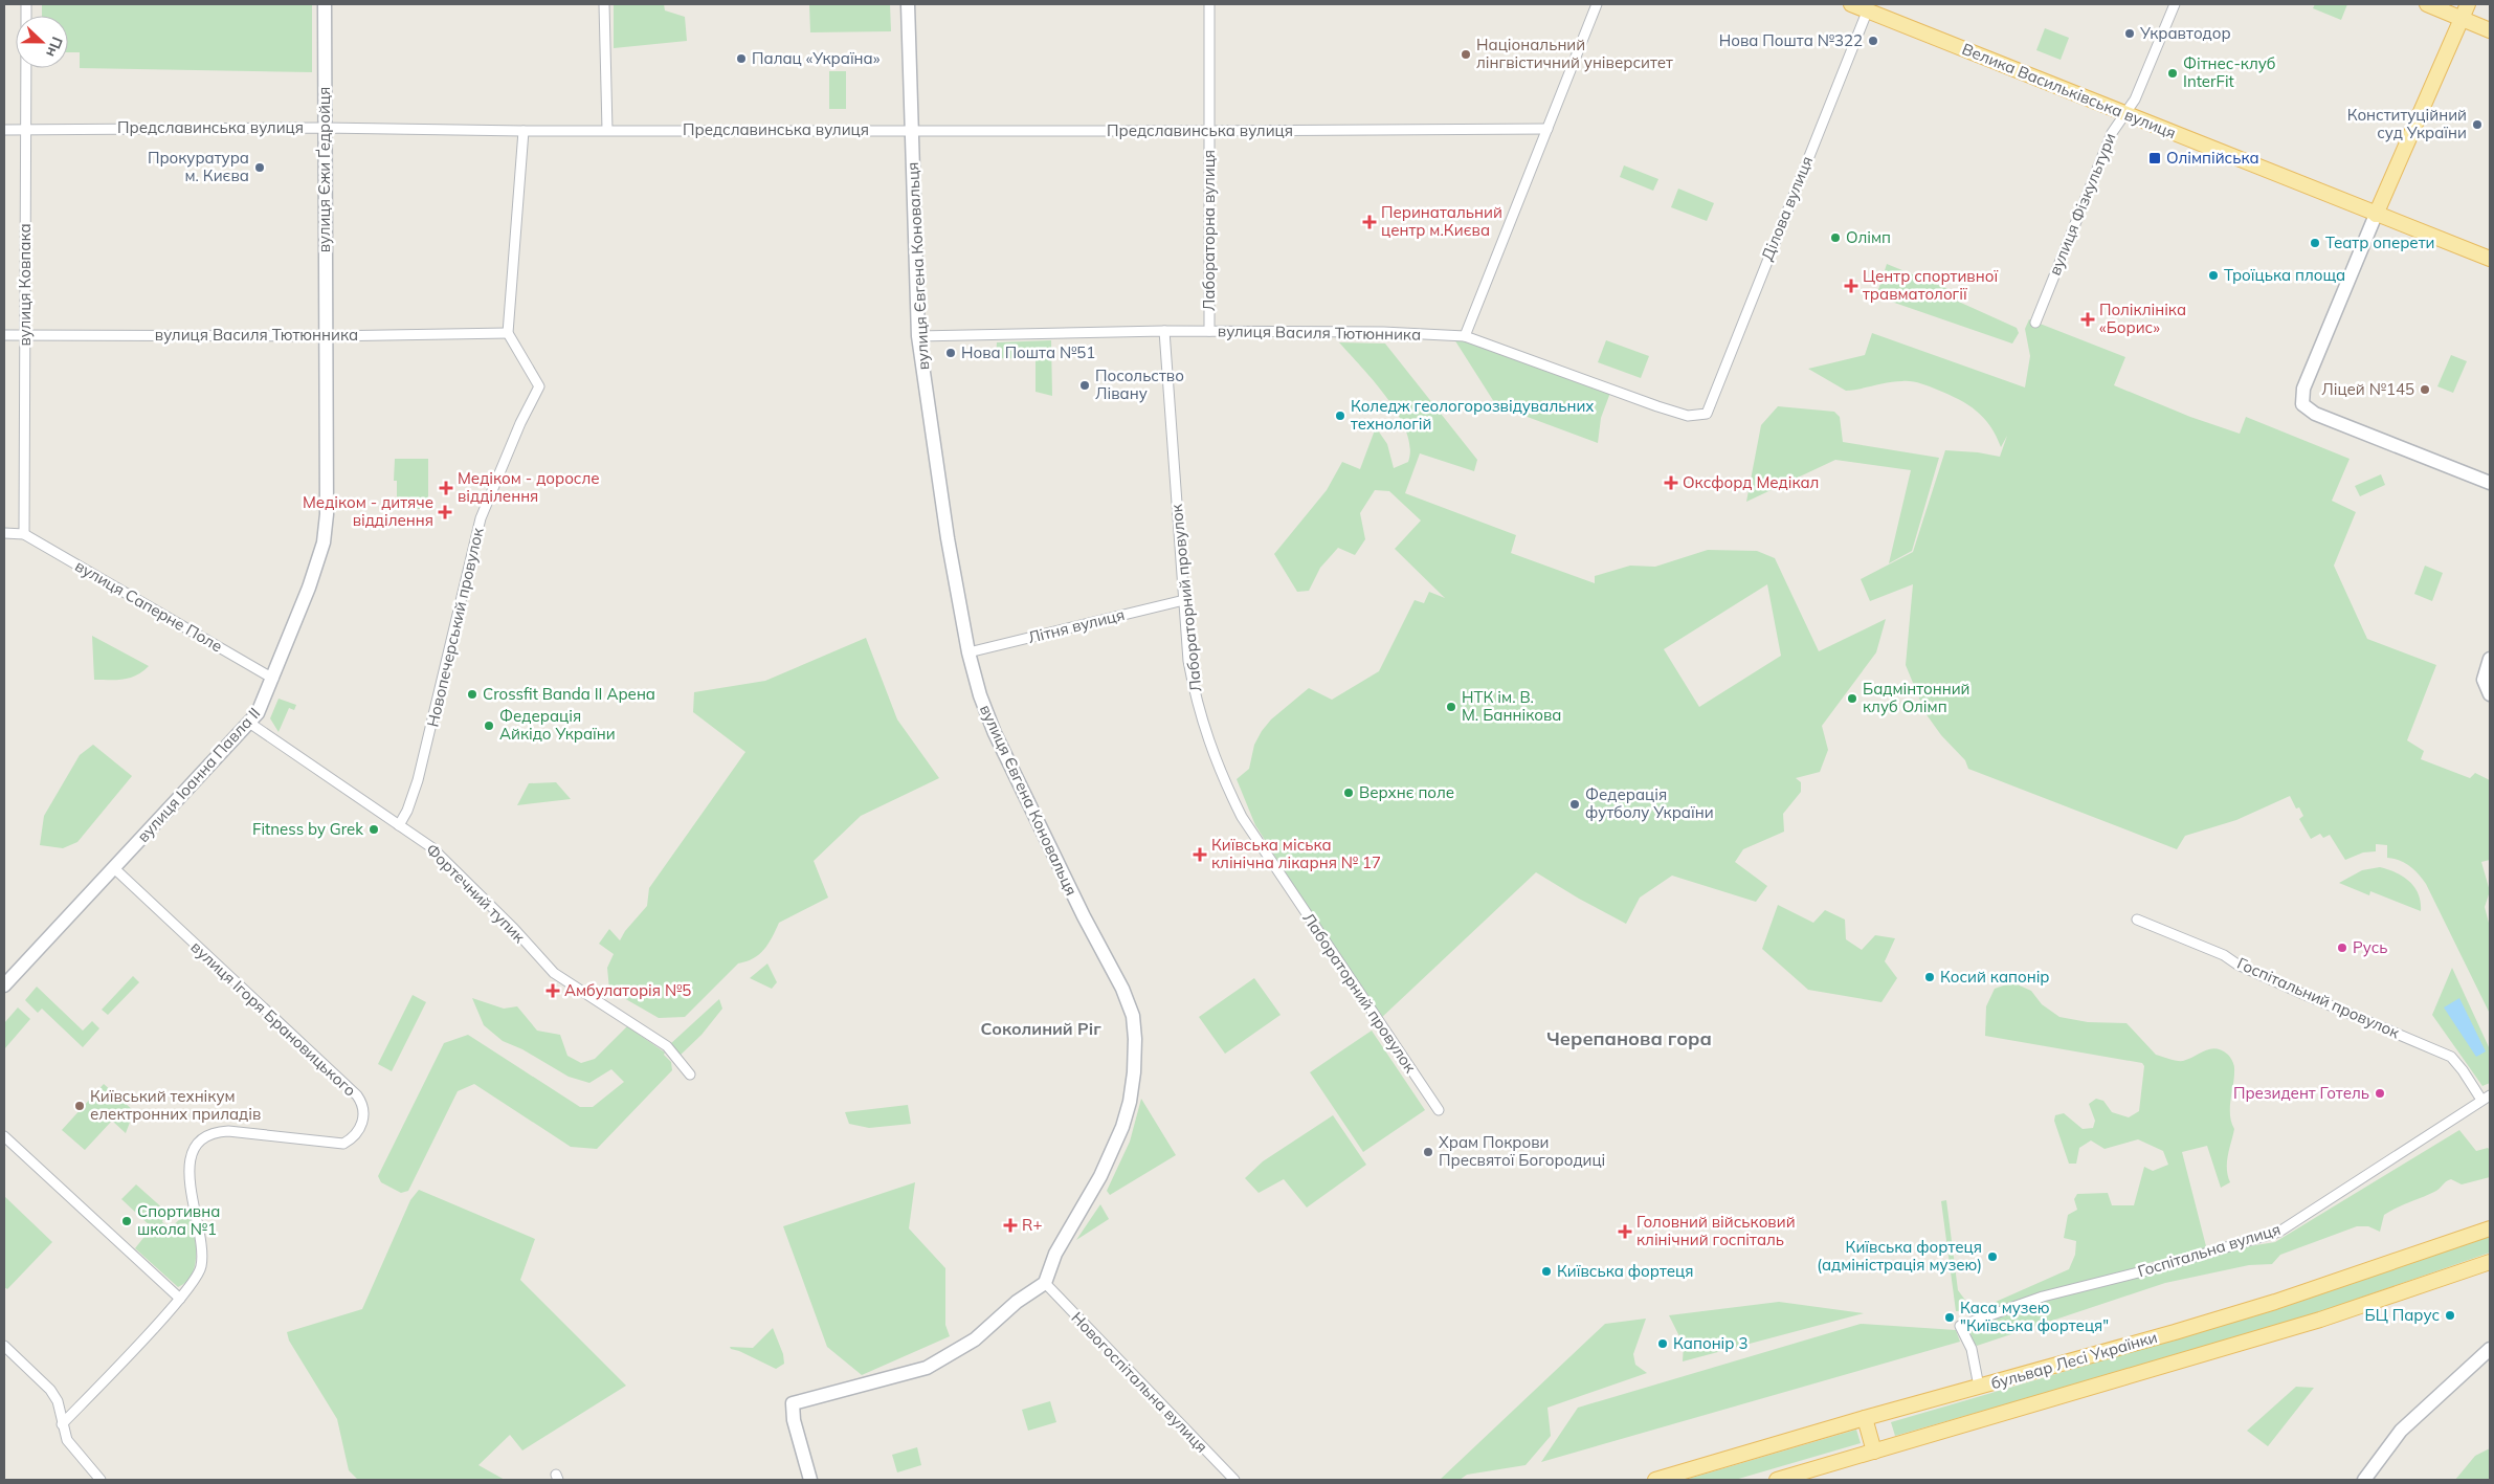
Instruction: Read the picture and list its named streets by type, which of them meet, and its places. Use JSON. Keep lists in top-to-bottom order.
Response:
{
  "streets": {
    "main road": [
      "Велика Васильківська вулиця",
      "вулиця Єжи Ґедройця",
      "вулиця Євгена Коновальця",
      "вулиця Іоанна Павла II",
      "бульвар Лесі Українки"
    ],
    "street": [
      "Предславинська вулиця",
      "вулиця Фізкультури",
      "Ділова вулиця",
      "Лабораторна вулиця",
      "вулиця Ковпака",
      "вулиця Василя Тютюнника",
      "Лабораторний провулок",
      "вулиця Саперне Поле",
      "Літня вулиця",
      "Новопечерський провулок",
      "Фортечний тупик",
      "Госпітальний провулок",
      "вулиця Ігоря Брановицького",
      "Госпітальна вулиця",
      "Новогоспітальна вулиця"
    ]
  },
  "crossings": [
    ["Велика Васильківська вулиця", "вулиця Фізкультури"],
    ["Велика Васильківська вулиця", "Ділова вулиця"],
    ["Предславинська вулиця", "вулиця Єжи Ґедройця"],
    ["Предславинська вулиця", "Лабораторна вулиця"],
    ["Предславинська вулиця", "вулиця Євгена Коновальця"],
    ["Предславинська вулиця", "вулиця Ковпака"],
    ["вулиця Єжи Ґедройця", "вулиця Василя Тютюнника"],
    ["вулиця Єжи Ґедройця", "вулиця Іоанна Павла II"],
    ["Ділова вулиця", "вулиця Василя Тютюнника"],
    ["Лабораторна вулиця", "вулиця Василя Тютюнника"],
    ["вулиця Євгена Коновальця", "вулиця Василя Тютюнника"],
    ["вулиця Євгена Коновальця", "Літня вулиця"],
    ["вулиця Євгена Коновальця", "Новогоспітальна вулиця"],
    ["вулиця Ковпака", "вулиця Василя Тютюнника"],
    ["вулиця Ковпака", "вулиця Саперне Поле"],
    ["вулиця Василя Тютюнника", "Лабораторний провулок"],
    ["вулиця Василя Тютюнника", "Новопечерський провулок"],
    ["вулиця Василя Тютюнника", "вулиця Іоанна Павла II"],
    ["Лабораторний провулок", "Літня вулиця"],
    ["вулиця Саперне Поле", "вулиця Іоанна Павла II"],
    ["Новопечерський провулок", "Фортечний тупик"],
    ["вулиця Іоанна Павла II", "Фортечний тупик"],
    ["вулиця Іоанна Павла II", "вулиця Ігоря Брановицького"],
    ["Госпітальний провулок", "Госпітальна вулиця"],
    ["Госпітальна вулиця", "бульвар Лесі Українки"]
  ],
  "districts": ["Соколиний Ріг", "Черепанова гора"],
  "places": {
    "other": [
      "Укравтодор",
      "Нова Пошта №322",
      "Національний лінгвістичний університет",
      "Палац «Україна»",
      "Фітнес-клуб InterFit",
      "Конституційний суд України",
      "Прокуратура м. Києва",
      "Олімп",
      "Театр оперети",
      "Троїцька площа",
      "Нова Пошта №51",
      "Посольство Лівану",
      "Ліцей №145",
      "Коледж геологорозвідувальних технологій",
      "Crossfit Banda II Арена",
      "Бадмінтонний клуб Олімп",
      "НТК ім. В. М. Баннікова",
      "Федерація Айкідо України",
      "Верхнє поле",
      "Федерація футболу України",
      "Fitness by Grek",
      "Русь",
      "Косий капонір",
      "Президент Готель",
      "Київський технікум електронних приладів",
      "Храм Покрови Пресвятої Богородиці",
      "Спортивна школа №1",
      "Київська фортеця (адміністрація музею)",
      "Київська фортеця",
      "БЦ Парус",
      "Каса музею \"Київська фортеця\"",
      "Капонір 3"
    ],
    "transit": ["Олімпійська"],
    "health": [
      "Перинатальний центр м.Києва",
      "Центр спортивної травматології",
      "Поліклініка «Борис»",
      "Оксфорд Медікал",
      "Медіком - доросле відділення",
      "Медіком - дитяче відділення",
      "Київська міська клінічна лікарня № 17",
      "Амбулаторія №5",
      "R+",
      "Головний військовий клінічний госпіталь"
    ]
  },
  "north": "right"
}
